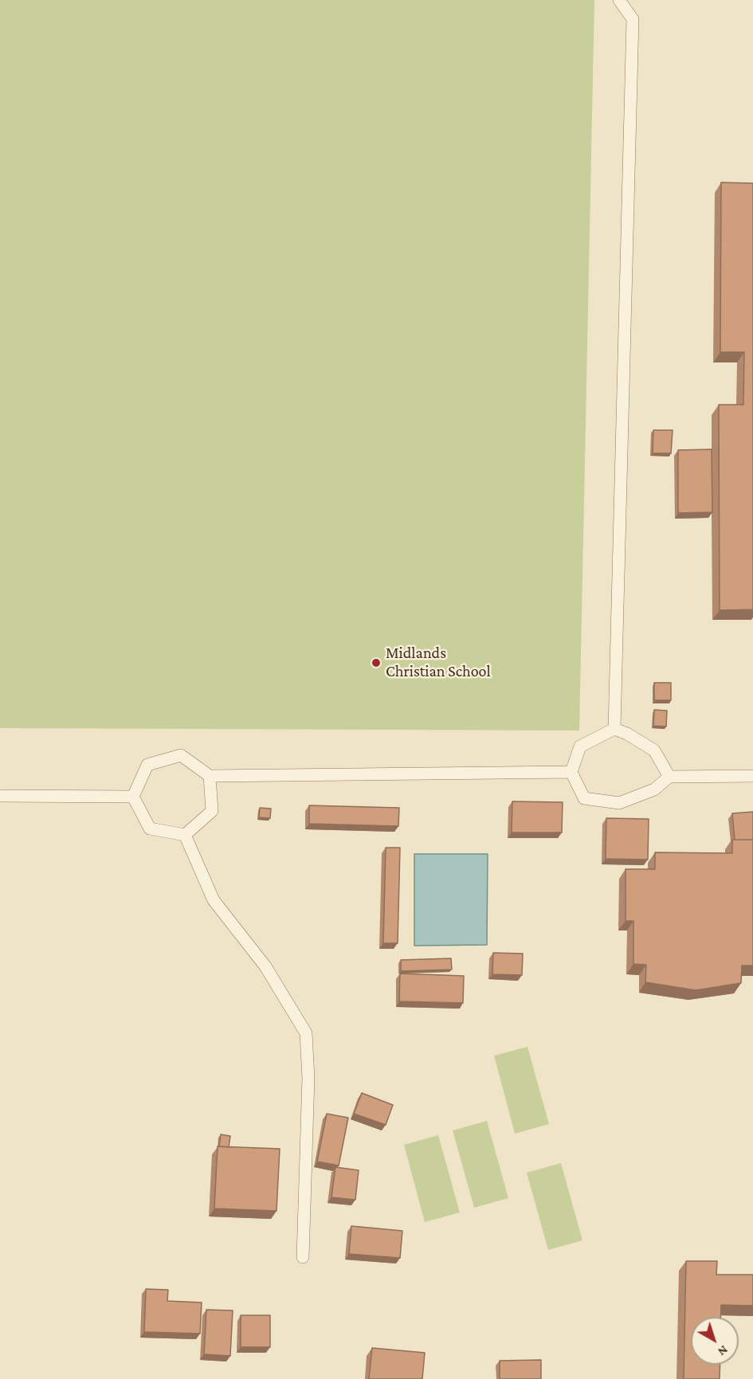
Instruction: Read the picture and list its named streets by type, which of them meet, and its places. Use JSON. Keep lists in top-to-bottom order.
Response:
{
  "places": ["Midlands Christian School"],
  "north": "bottom right"
}
